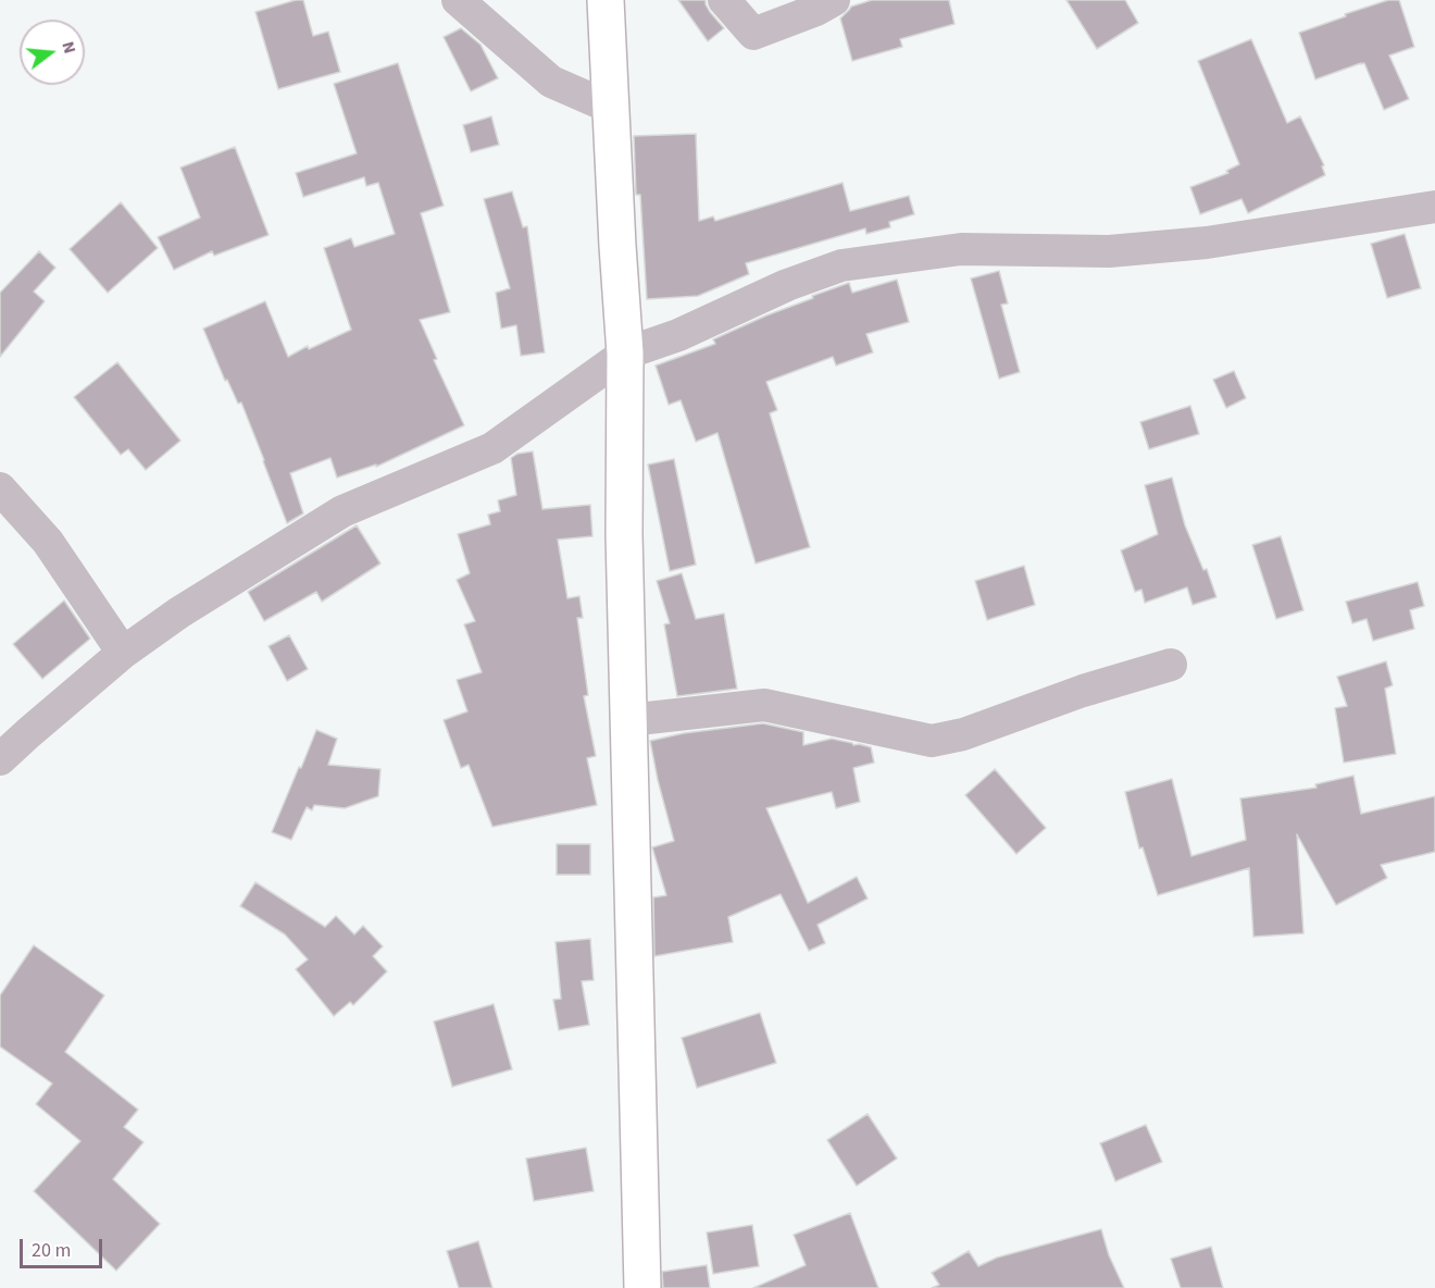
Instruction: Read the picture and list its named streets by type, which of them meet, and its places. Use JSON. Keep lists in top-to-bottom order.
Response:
{
  "scale_bar": "20 m",
  "north": "right"
}
